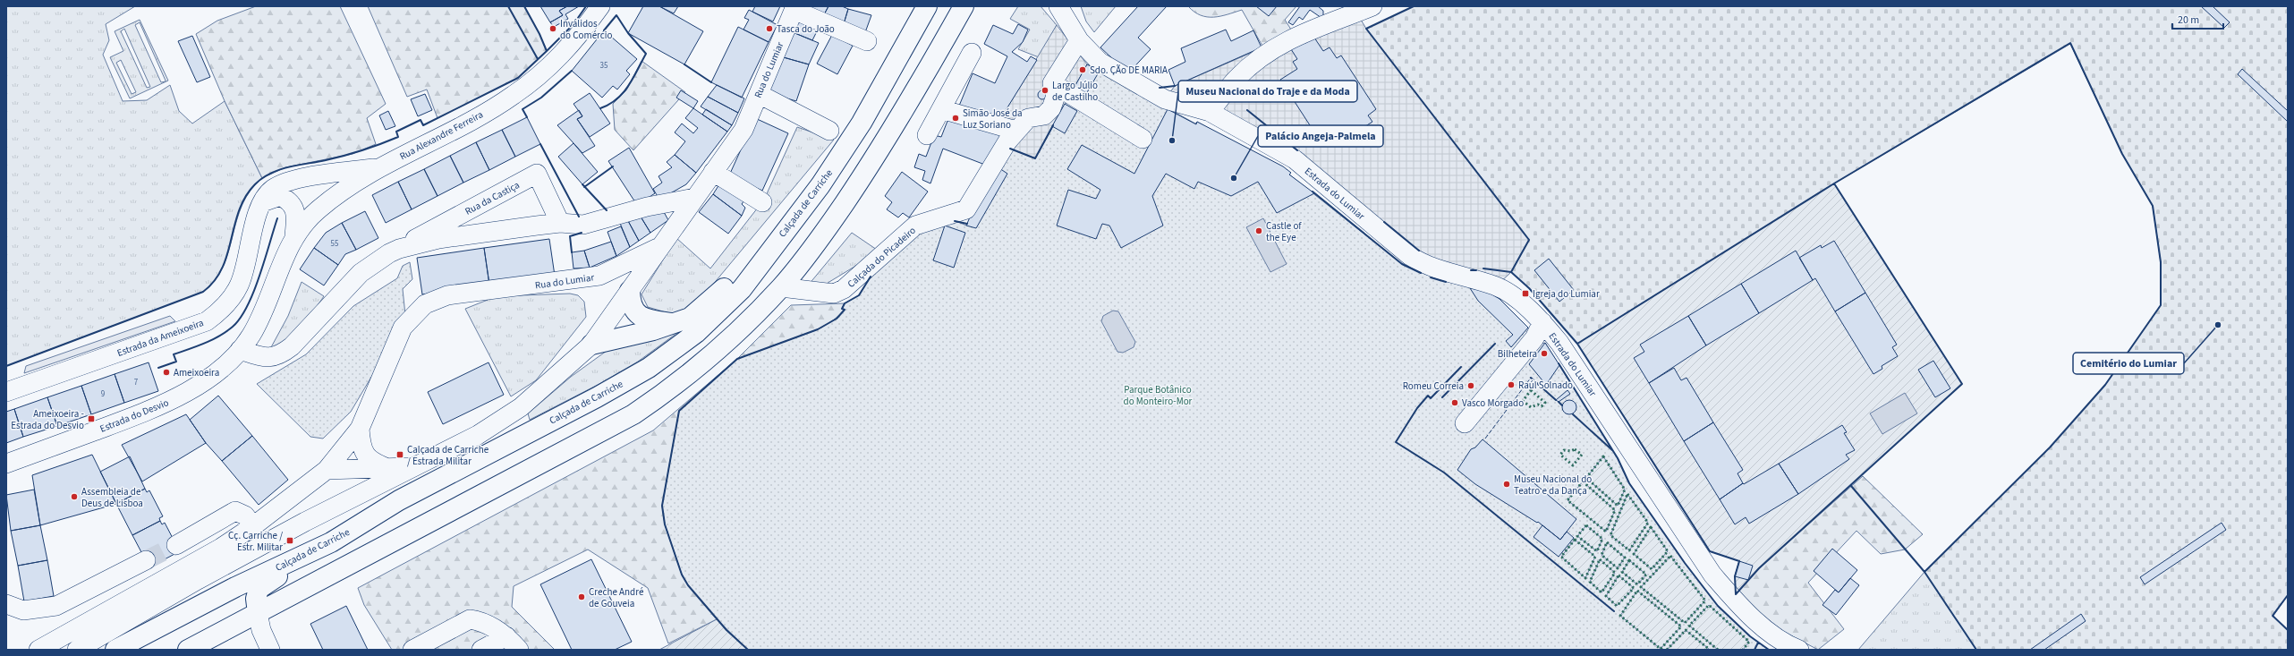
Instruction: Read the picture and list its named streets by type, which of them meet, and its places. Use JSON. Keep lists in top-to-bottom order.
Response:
{
  "streets": {
    "highway": ["Calçada de Carriche"],
    "street": [
      "Rua do Lumiar",
      "Rua Alexandre Ferreira",
      "Estrada do Lumiar",
      "Rua da Castiça",
      "Calçada do Picadeiro",
      "Estrada da Ameixoeira",
      "Estrada do Desvio"
    ]
  },
  "crossings": [
    ["Rua do Lumiar", "Rua da Castiça"],
    ["Rua Alexandre Ferreira", "Estrada da Ameixoeira"],
    ["Rua Alexandre Ferreira", "Estrada do Desvio"],
    ["Rua da Castiça", "Estrada do Desvio"]
  ],
  "parks": ["Parque Botânico do Monteiro-Mor"],
  "places": {
    "other": [
      "Inválidos do Comércio",
      "Tasca do João",
      "Sdo. ÇÃo DE MARIA",
      "Largo Júlio de Castilho",
      "Simão José da Luz Soriano",
      "Museu Nacional do Traje e da Moda",
      "Palácio Angeja-Palmela",
      "Castle of the Eye",
      "Cemitério do Lumiar",
      "Bilheteira",
      "Ameixoeira",
      "Raúl Solnado",
      "Romeu Correia",
      "Vasco Morgado",
      "Museu Nacional do Teatro e da Dança",
      "Assembleia de Deus de Lisboa",
      "Creche André de Gouveia"
    ],
    "transit": [
      "Igreja do Lumiar",
      "Ameixoeira - Estrada do Desvio",
      "Calçada de Carriche / Estrada Militar",
      "Cç. Carriche / Estr. Militar"
    ]
  },
  "house_numbers": [
    "35",
    "55",
    "7",
    "9"
  ],
  "scale_bar": "20 m"
}
